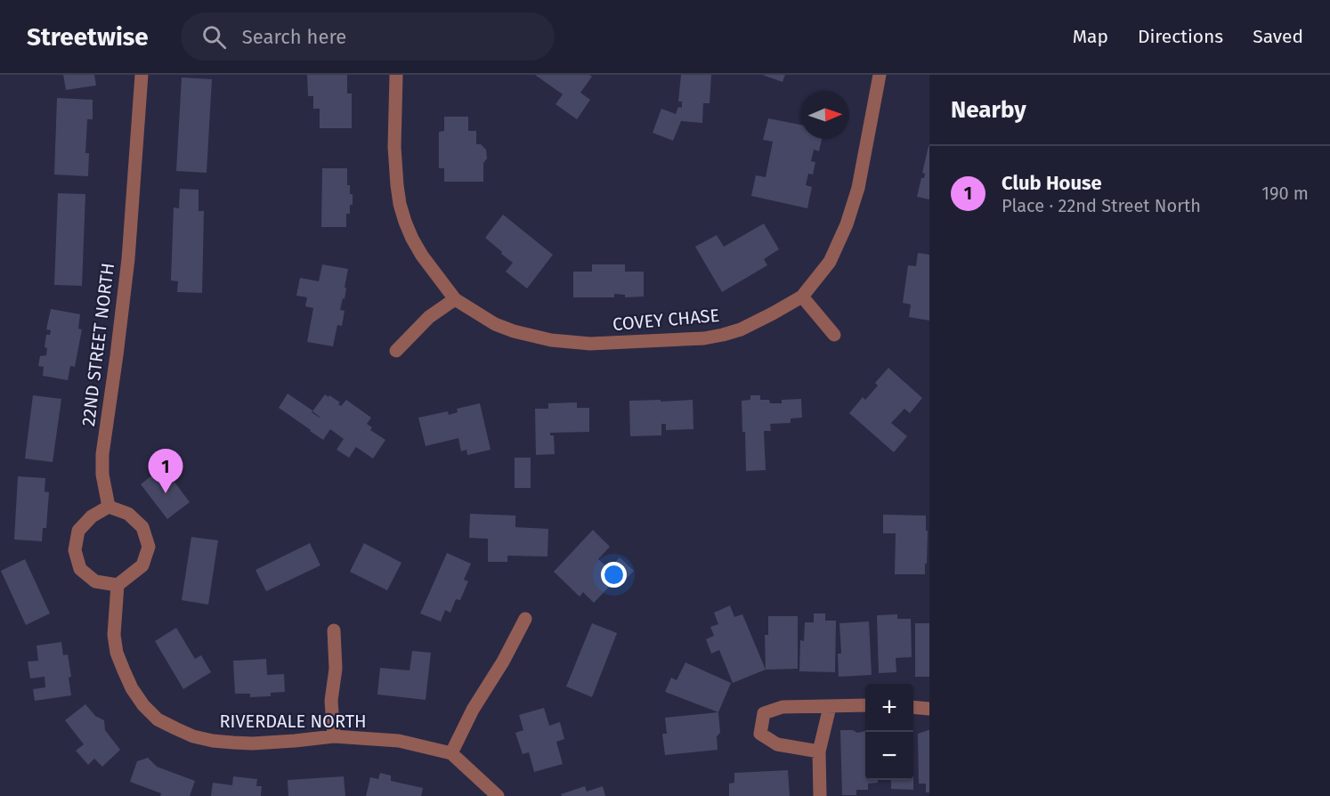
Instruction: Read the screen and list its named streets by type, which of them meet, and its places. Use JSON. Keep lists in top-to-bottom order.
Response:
{
  "streets": {
    "street": ["COVEY CHASE", "22ND STREET NORTH", "RIVERDALE NORTH"]
  },
  "crossings": [
    ["22ND STREET NORTH", "RIVERDALE NORTH"]
  ],
  "north": "right",
  "page": {
    "header": "Streetwise",
    "search": "Search here",
    "nav": ["Map", "Directions", "Saved"],
    "heading": "Nearby",
    "list": [
      {
        "mark": "1",
        "name": "Club House",
        "note": "Place · 22nd Street North",
        "value": "190 m"
      }
    ],
    "pins": "1",
    "map_buttons": ["+", "−"]
  }
}
